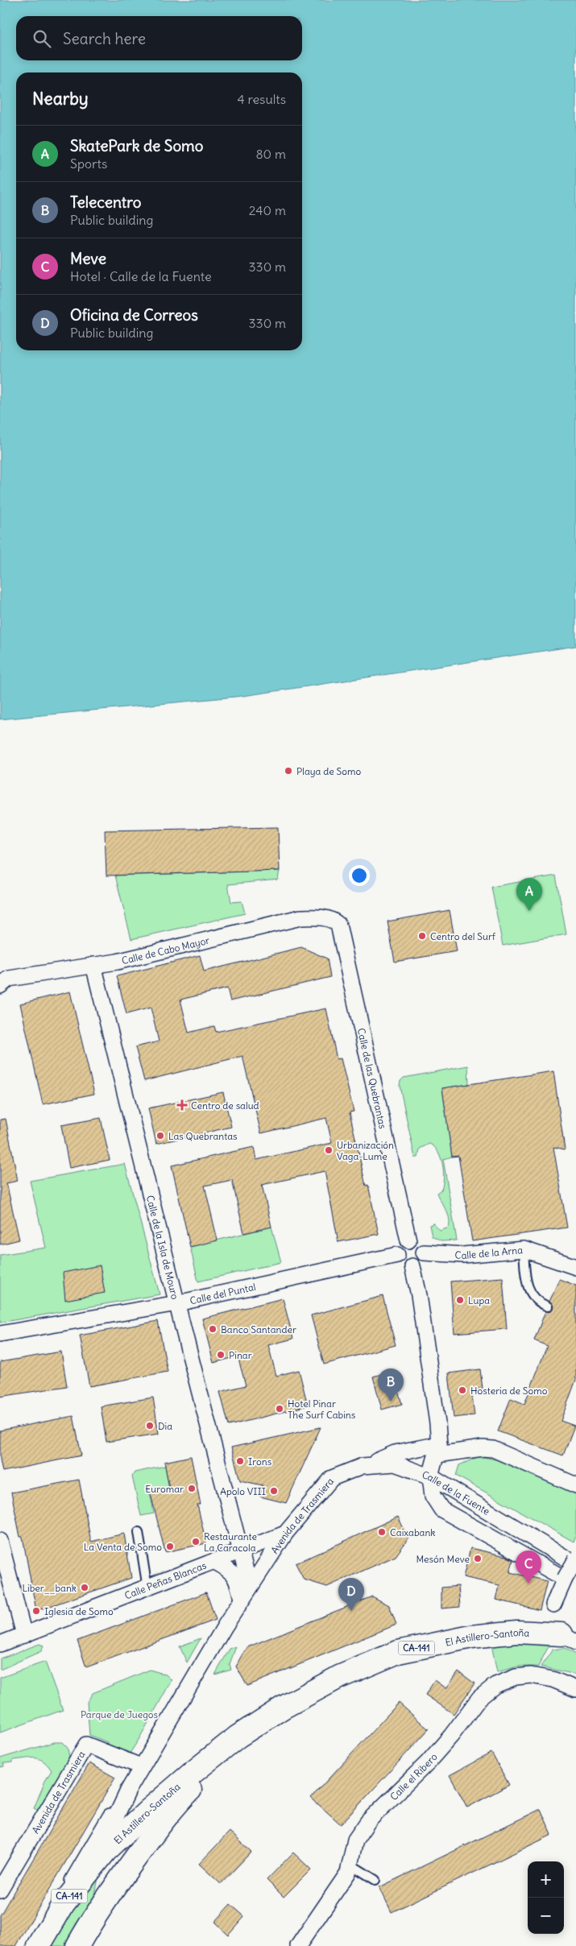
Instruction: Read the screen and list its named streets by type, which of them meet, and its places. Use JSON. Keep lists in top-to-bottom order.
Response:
{
  "streets": {
    "main road": ["El Astillero-Santoña", "CA-141"],
    "street": [
      "Calle de Cabo Mayor",
      "Calle de las Quebrantas",
      "Calle de la Isla de Mouro",
      "Calle de la Arna",
      "Calle del Puntal",
      "Calle de la Fuente",
      "Avenida de Trasmiera",
      "Calle Peñas Blancas",
      "Calle el Ribero"
    ]
  },
  "crossings": [
    ["Calle de Cabo Mayor", "Calle de las Quebrantas"],
    ["Calle de Cabo Mayor", "Calle de la Isla de Mouro"],
    ["Calle de las Quebrantas", "Calle de la Arna"],
    ["Calle de las Quebrantas", "Calle del Puntal"],
    ["Calle de la Isla de Mouro", "Calle del Puntal"],
    ["Calle de la Isla de Mouro", "Avenida de Trasmiera"],
    ["Calle de la Isla de Mouro", "Calle Peñas Blancas"],
    ["Calle de la Arna", "Calle del Puntal"],
    ["Calle de la Fuente", "Avenida de Trasmiera"],
    ["Avenida de Trasmiera", "Calle Peñas Blancas"],
    ["Avenida de Trasmiera", "El Astillero-Santoña"],
    ["Avenida de Trasmiera", "CA-141"],
    ["El Astillero-Santoña", "CA-141"]
  ],
  "parks": ["Parque de Juegos"],
  "places": {
    "other": [
      "Playa de Somo",
      "Centro del Surf",
      "Las Quebrantas",
      "Urbanización Vaga-Lume",
      "Lupa",
      "Banco Santander",
      "Pinar",
      "Hosteria de Somo",
      "Hotel Pinar The Surf Cabins",
      "Dia",
      "Irons",
      "Euromar",
      "Apolo VIII",
      "Caixabank",
      "Restaurante La Caracola",
      "La Venta de Somo",
      "Mesón Meve",
      "Liber__bank",
      "Iglesia de Somo"
    ],
    "health": ["Centro de salud"]
  },
  "page": {
    "search": "Search here",
    "heading": ["Nearby", "4 results"],
    "list": [
      {
        "mark": "A",
        "name": "SkatePark de Somo",
        "note": "Sports",
        "value": "80 m"
      },
      {
        "mark": "B",
        "name": "Telecentro",
        "note": "Public building",
        "value": "240 m"
      },
      {
        "mark": "C",
        "name": "Meve",
        "note": "Hotel · Calle de la Fuente",
        "value": "330 m"
      },
      {
        "mark": "D",
        "name": "Oficina de Correos",
        "note": "Public building",
        "value": "330 m"
      }
    ],
    "pins": [
      "A",
      "B",
      "C",
      "D"
    ],
    "map_buttons": ["+", "−"]
  }
}
